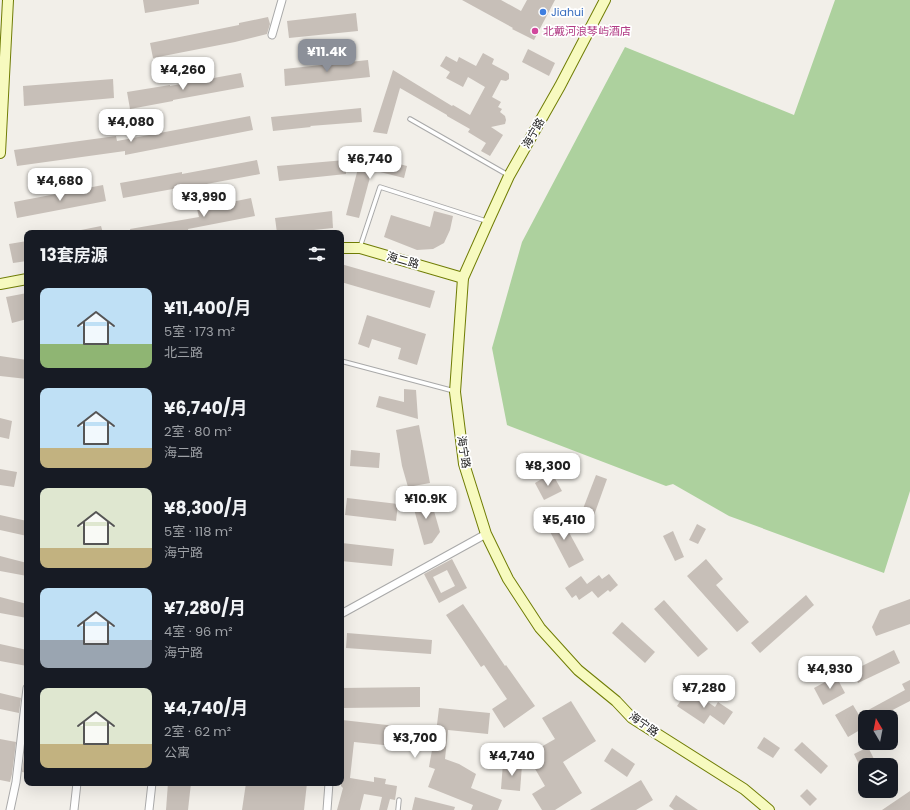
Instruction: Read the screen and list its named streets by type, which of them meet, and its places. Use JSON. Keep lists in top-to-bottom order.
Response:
{
  "streets": {
    "main road": ["海宁路", "海二路"]
  },
  "crossings": [
    ["海宁路", "海二路"]
  ],
  "places": ["Jiahui", "北戴河浪琴屿酒店"],
  "north": "top",
  "page": {
    "price": [
      "¥11.4K",
      "¥4,260",
      "¥4,080",
      "¥6,740",
      "¥4,680",
      "¥3,990",
      "¥8,300",
      "¥10.9K",
      "¥5,410",
      "¥4,930",
      "¥7,280",
      "¥3,700",
      "¥4,740"
    ],
    "heading": "13套房源",
    "list": [
      {
        "name": "¥11,400/月",
        "note": "5室 · 173 m² · 北三路"
      },
      {
        "name": "¥6,740/月",
        "note": "2室 · 80 m² · 海二路"
      },
      {
        "name": "¥8,300/月",
        "note": "5室 · 118 m² · 海宁路"
      },
      {
        "name": "¥7,280/月",
        "note": "4室 · 96 m² · 海宁路"
      },
      {
        "name": "¥4,740/月",
        "note": "2室 · 62 m² · 公寓"
      }
    ]
  }
}
